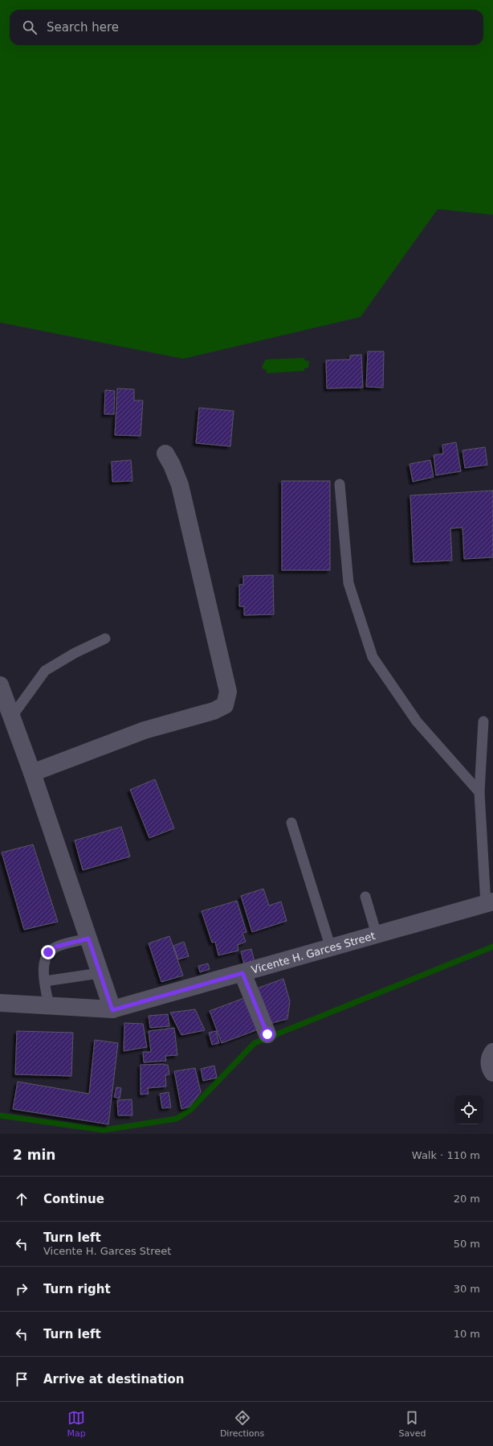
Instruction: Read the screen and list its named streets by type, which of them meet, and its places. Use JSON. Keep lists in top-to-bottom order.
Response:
{
  "streets": {
    "street": ["Vicente H. Garces Street"]
  },
  "page": {
    "search": "Search here",
    "heading": ["2 min", "Walk · 110 m"],
    "list": [
      ["Continue", "20 m"],
      ["Turn left", "Vicente H. Garces Street", "50 m"],
      ["Turn right", "30 m"],
      ["Turn left", "10 m"],
      "Arrive at destination"
    ],
    "nav": ["Map", "Directions", "Saved"]
  }
}
